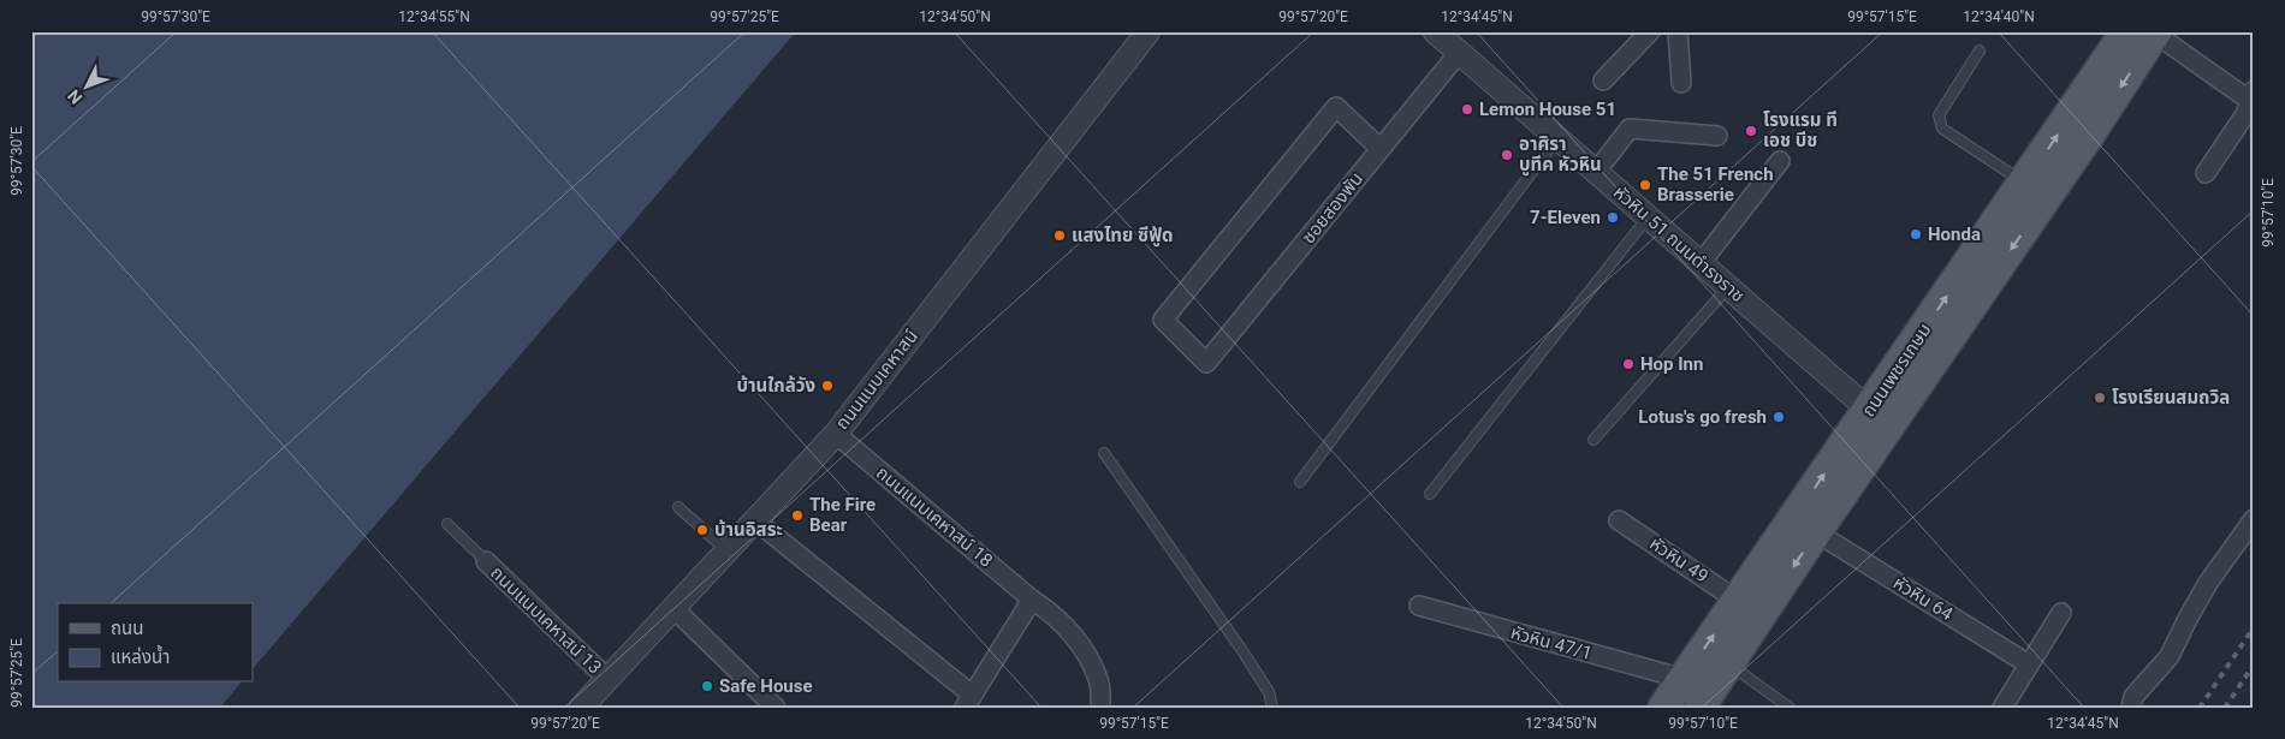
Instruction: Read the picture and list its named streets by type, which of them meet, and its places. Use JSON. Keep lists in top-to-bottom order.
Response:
{
  "streets": {
    "main road": ["ถนนเพชรเกษม"],
    "street": [
      "ซอยสองพัน",
      "หัวหิน 51 ถนนดำรงราช",
      "ถนนแนบเคหาสน์",
      "ถนนแนบเคหาสน์ 18",
      "หัวหิน 49",
      "หัวหิน 64",
      "ถนนแนบเคหาสน์ 13",
      "หัวหิน 47/1"
    ]
  },
  "crossings": [
    ["ซอยสองพัน", "หัวหิน 51 ถนนดำรงราช"],
    ["หัวหิน 51 ถนนดำรงราช", "ถนนเพชรเกษม"],
    ["ถนนเพชรเกษม", "หัวหิน 49"],
    ["ถนนเพชรเกษม", "หัวหิน 64"],
    ["ถนนเพชรเกษม", "หัวหิน 47/1"],
    ["ถนนแนบเคหาสน์", "ถนนแนบเคหาสน์ 18"],
    ["ถนนแนบเคหาสน์", "ถนนแนบเคหาสน์ 13"]
  ],
  "places": [
    "Lemon House 51",
    "โรงแรม ที เอช บีช",
    "อาศิรา บูทีค หัวหิน",
    "The 51 French Brasserie",
    "7-Eleven",
    "Honda",
    "แสงไทย ซีฟู้ด",
    "Hop Inn",
    "บ้านใกล้วัง",
    "โรงเรียนสมถวิล",
    "Lotus's go fresh",
    "The Fire Bear",
    "บ้านอิสระ",
    "Safe House"
  ],
  "legend": ["ถนน", "แหล่งน้ำ"],
  "north": "bottom left",
  "coordinates": [
    "99°57'30\"E",
    "12°34'55\"N",
    "99°57'25\"E",
    "12°34'50\"N",
    "99°57'20\"E",
    "12°34'45\"N",
    "99°57'15\"E",
    "12°34'40\"N",
    "99°57'10\"E"
  ]
}
